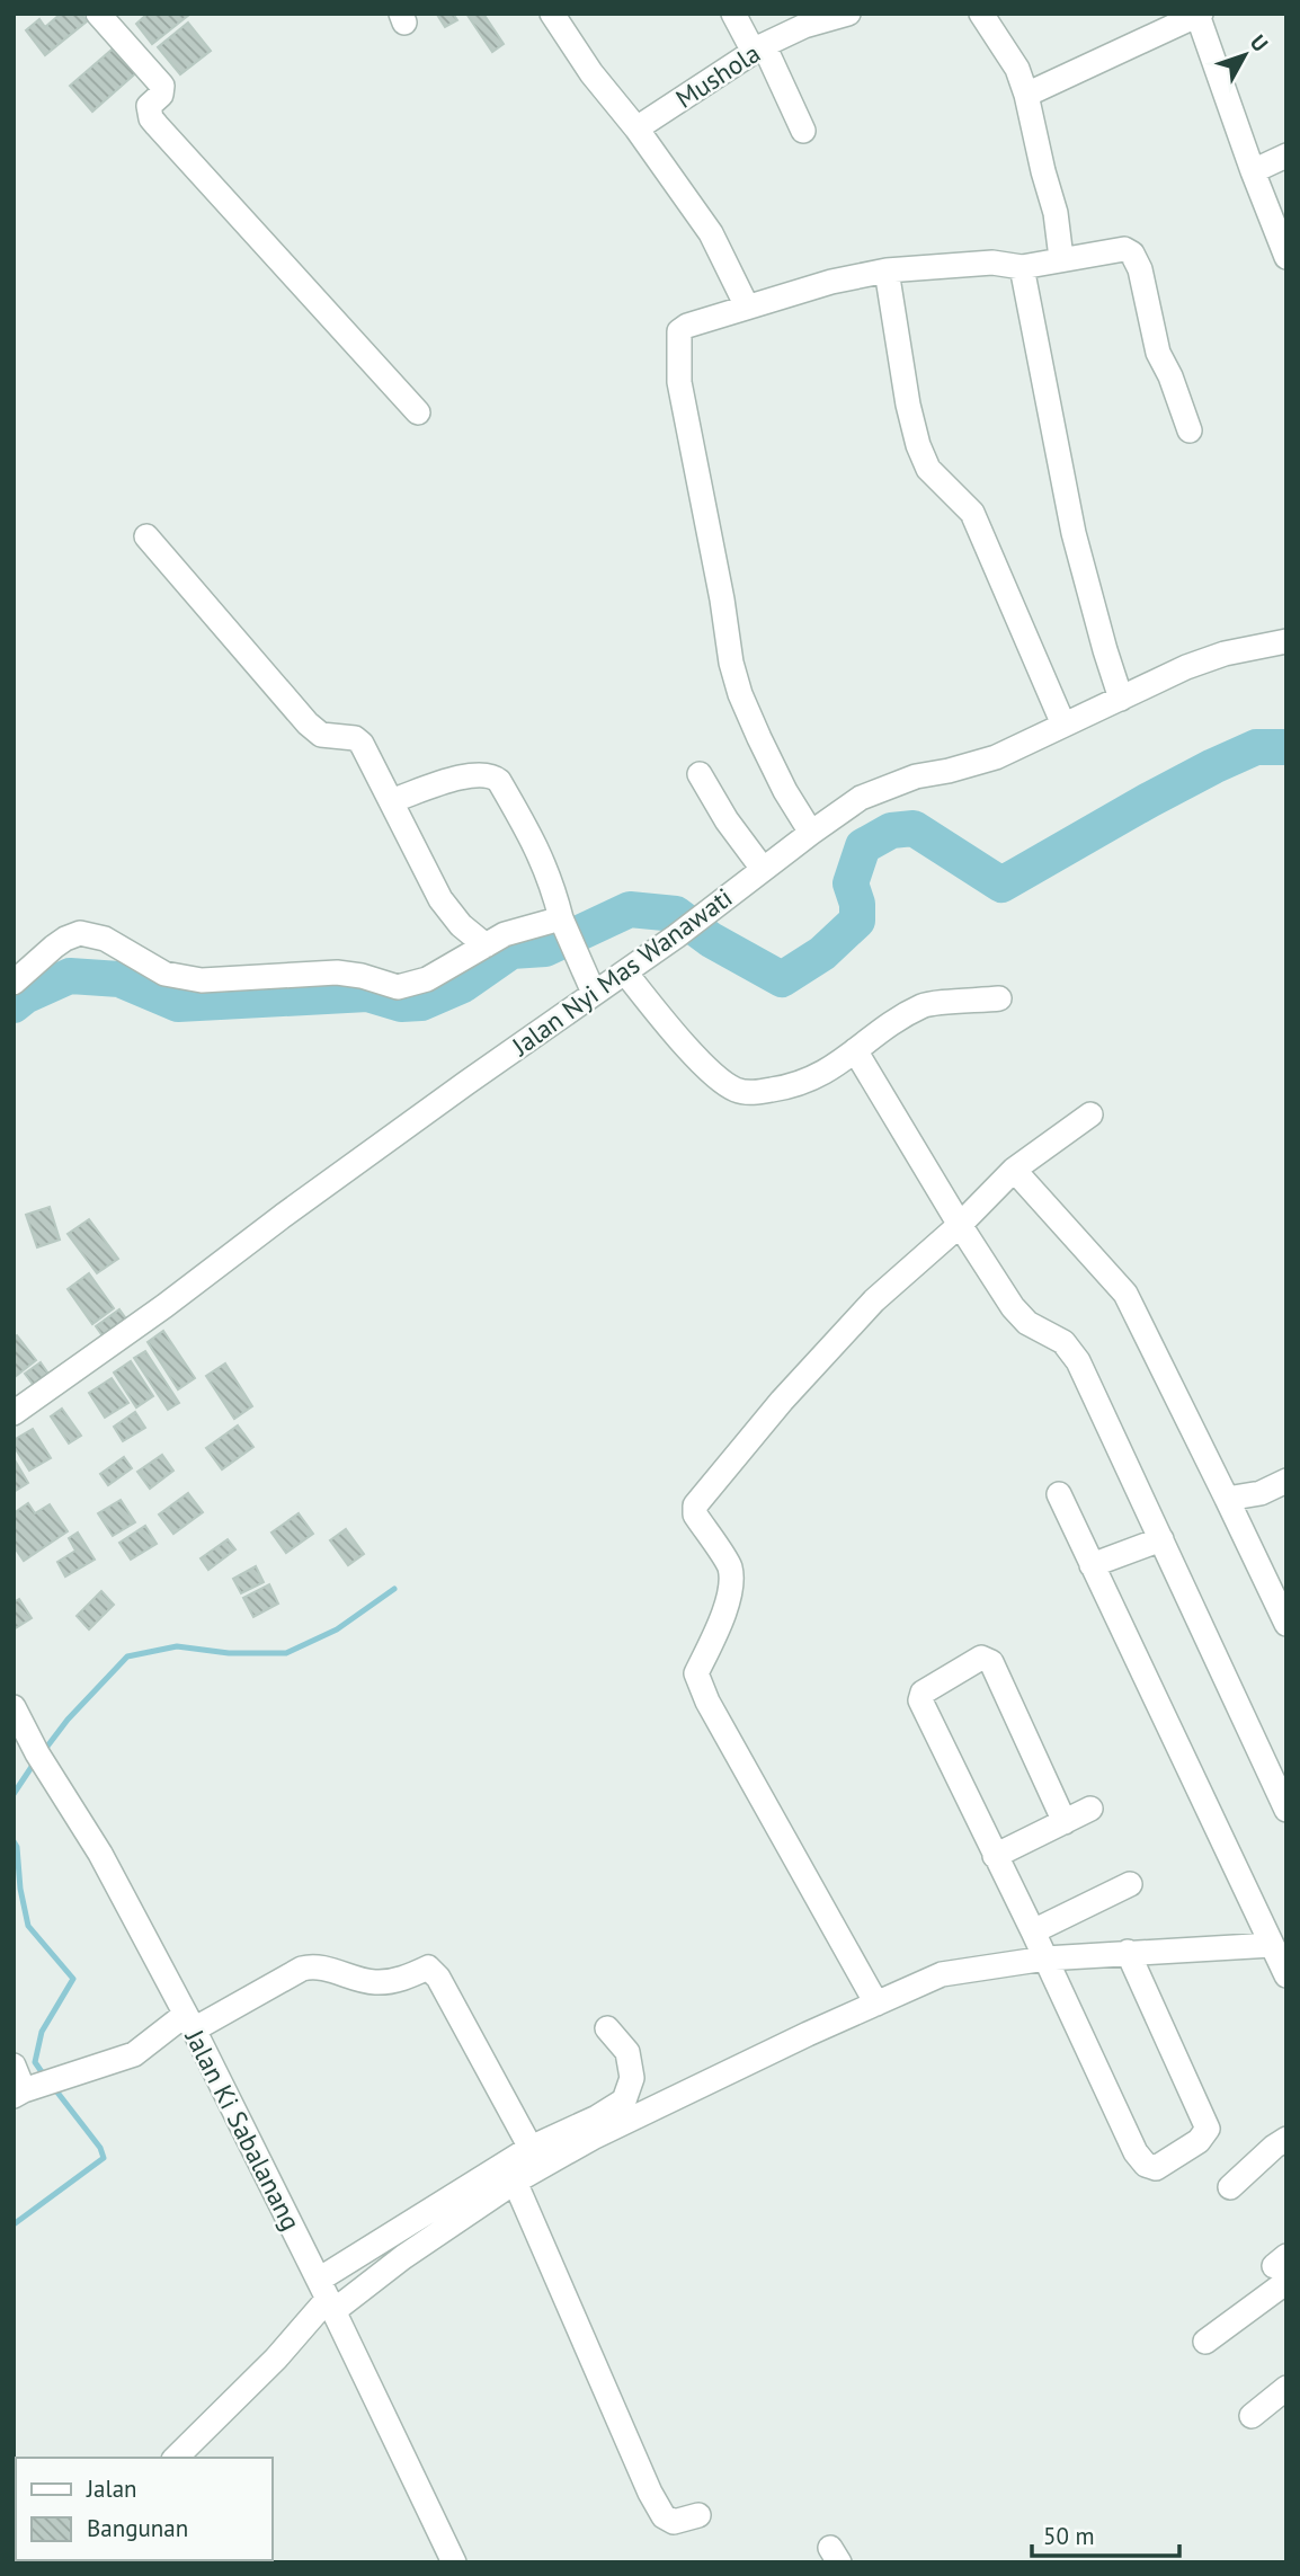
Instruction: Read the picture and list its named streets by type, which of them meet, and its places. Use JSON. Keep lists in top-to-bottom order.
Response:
{
  "streets": {
    "street": ["Mushola", "Jalan Nyi Mas Wanawati", "Jalan Ki Sabalanang"]
  },
  "legend": ["Jalan", "Bangunan"],
  "scale_bar": "50 m",
  "north": "top right"
}
